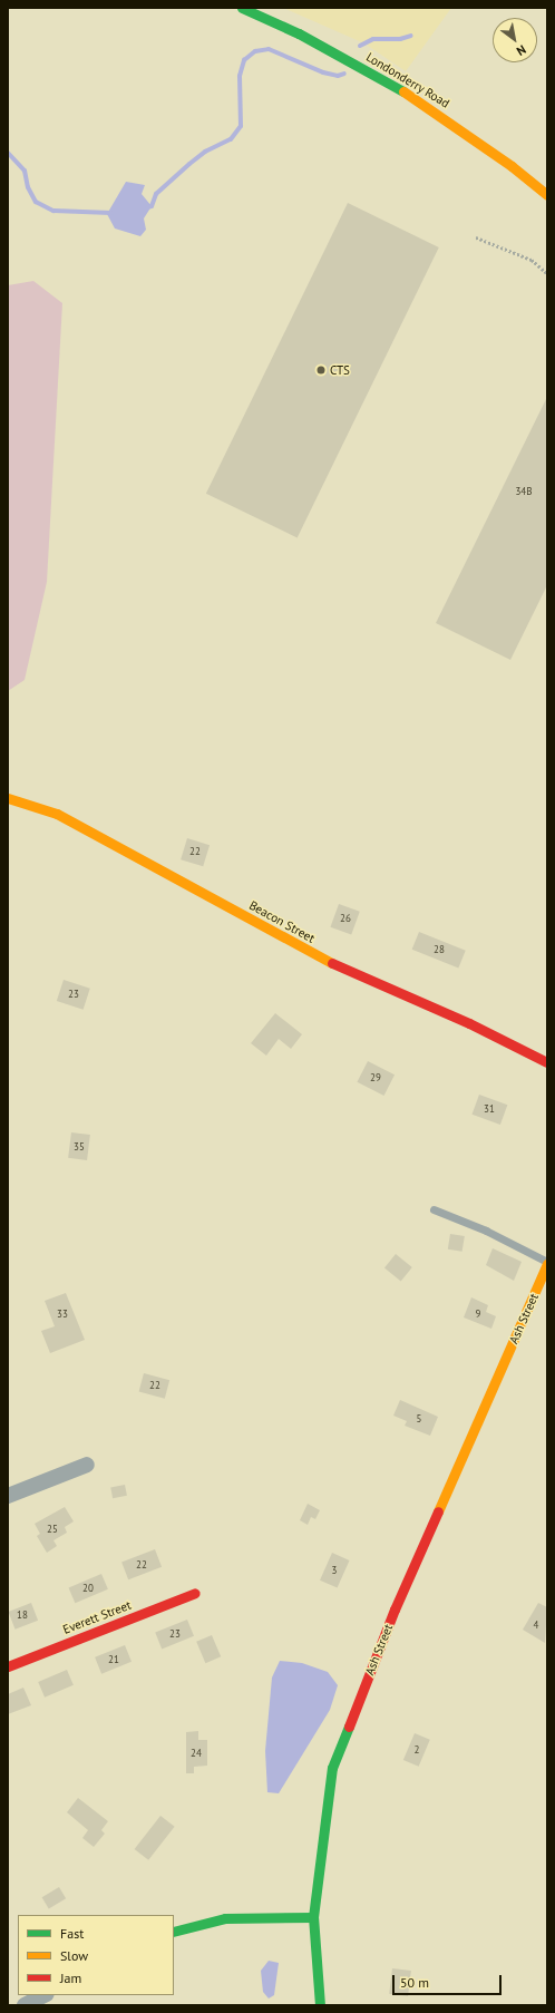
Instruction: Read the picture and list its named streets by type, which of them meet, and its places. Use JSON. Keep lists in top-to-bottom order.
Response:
{
  "streets": {
    "street": [
      "Londonderry Road",
      "Beacon Street",
      "Ash Street",
      "Everett Street"
    ]
  },
  "places": ["CTS"],
  "house_numbers": [
    "34B",
    "22",
    "26",
    "28",
    "23",
    "29",
    "31",
    "35",
    "33",
    "9",
    "22",
    "5",
    "25",
    "22",
    "3",
    "20",
    "18",
    "4",
    "23",
    "21",
    "2",
    "24"
  ],
  "legend": ["Fast", "Slow", "Jam"],
  "scale_bar": "50 m",
  "north": "bottom right"
}
